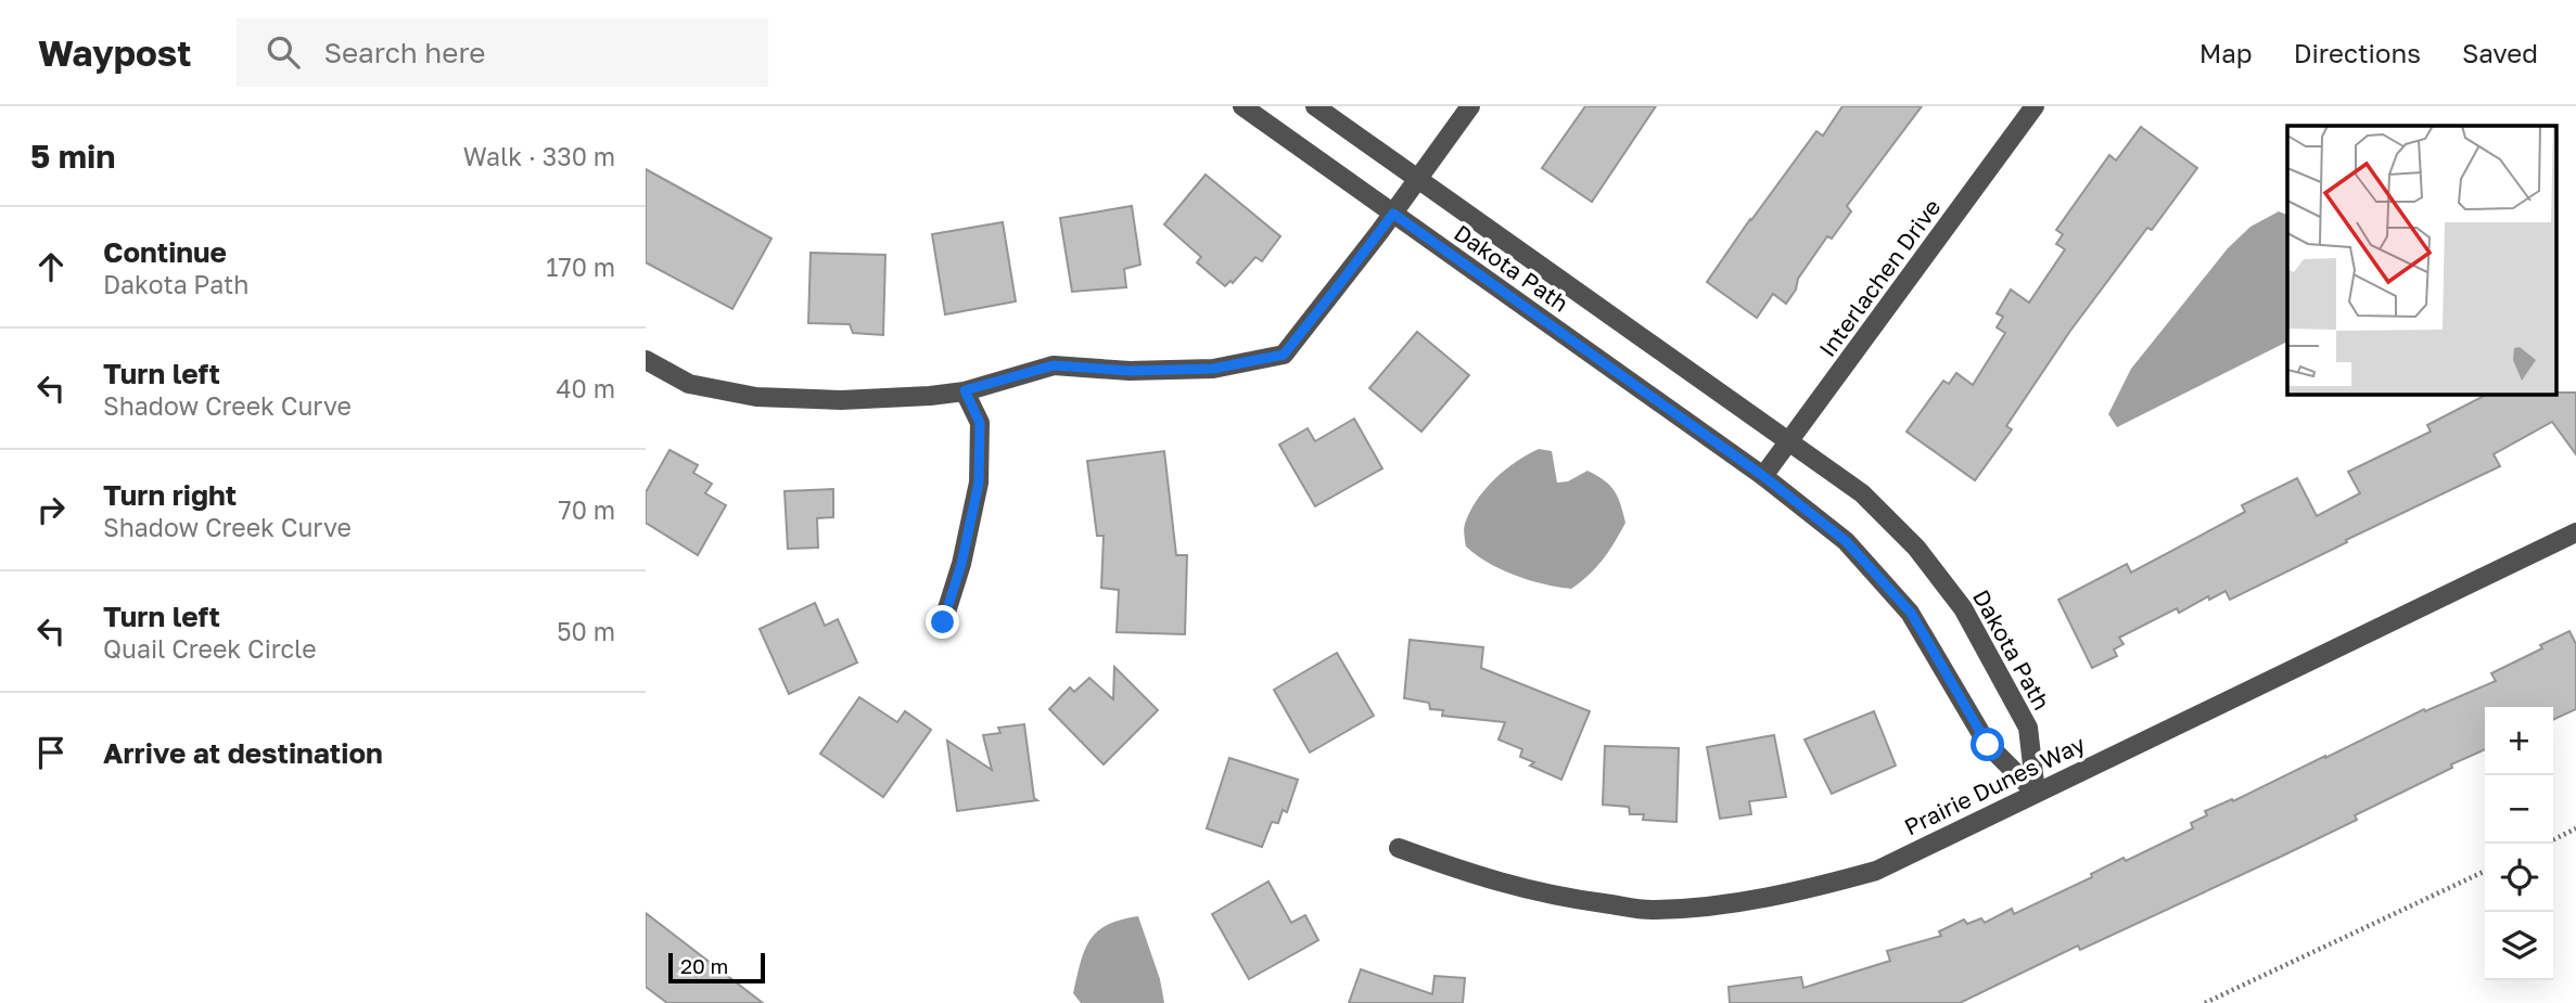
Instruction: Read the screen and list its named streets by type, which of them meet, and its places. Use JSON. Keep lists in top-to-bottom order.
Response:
{
  "streets": {
    "street": ["Dakota Path", "Interlachen Drive", "Prairie Dunes Way"]
  },
  "crossings": [
    ["Dakota Path", "Interlachen Drive"],
    ["Dakota Path", "Prairie Dunes Way"]
  ],
  "scale_bar": "20 m",
  "page": {
    "header": "Waypost",
    "search": "Search here",
    "nav": ["Map", "Directions", "Saved"],
    "heading": ["5 min", "Walk · 330 m"],
    "list": [
      ["Continue", "Dakota Path", "170 m"],
      ["Turn left", "Shadow Creek Curve", "40 m"],
      ["Turn right", "Shadow Creek Curve", "70 m"],
      ["Turn left", "Quail Creek Circle", "50 m"],
      "Arrive at destination"
    ],
    "map_buttons": ["+", "−"],
    "scale": "20 m"
  }
}
